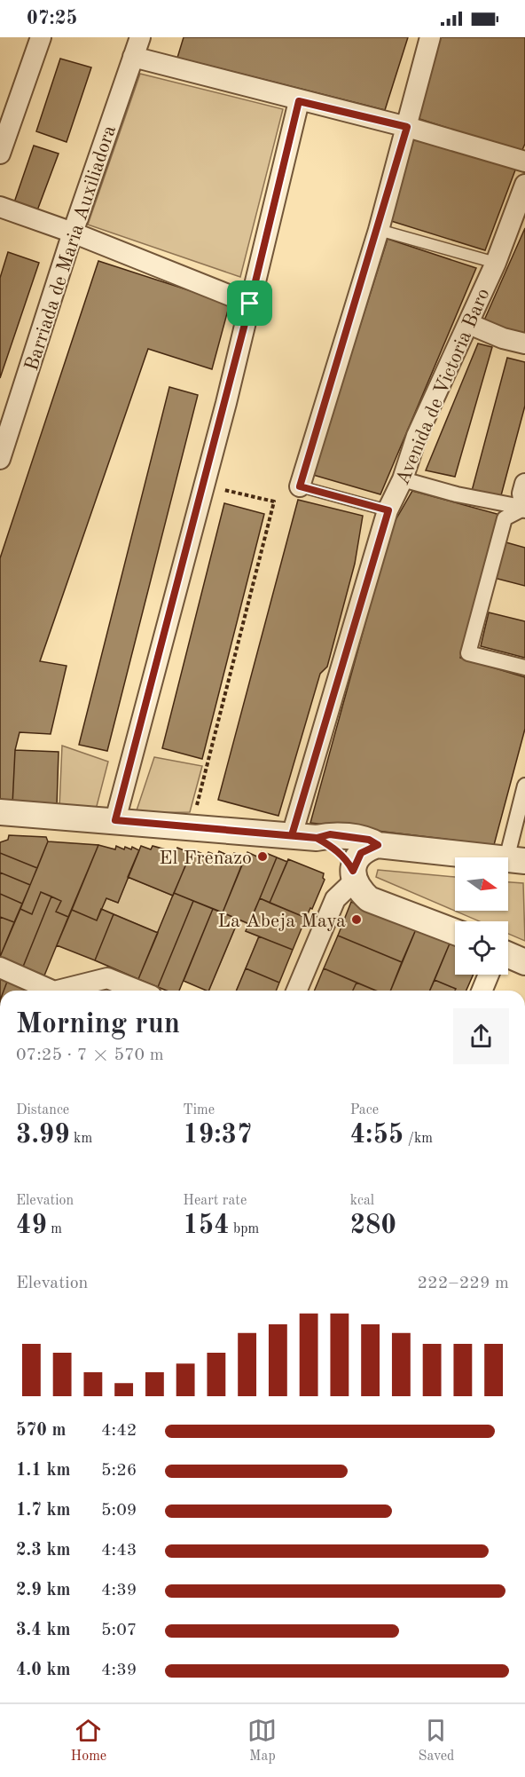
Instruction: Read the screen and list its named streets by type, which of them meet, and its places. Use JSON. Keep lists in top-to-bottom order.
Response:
{
  "streets": {
    "street": ["Barriada de Maria Auxiliadora", "Avenida de Victoria Baro"]
  },
  "places": ["El Frenazo", "La Abeja Maya"],
  "north": "right",
  "page": {
    "status": "07:25",
    "heading": ["Morning run", "07:25 · 7 × 570 m"],
    "stats": [
      ["Distance", "3.99 km"],
      ["Time", "19:37"],
      ["Pace", "4:55 /km"],
      ["Elevation", "49 m"],
      ["Heart rate", "154 bpm"],
      ["kcal", "280"]
    ],
    "chart": ["Elevation", "222–229 m"],
    "list": [
      {
        "name": "570 m",
        "note": "4:42"
      },
      {
        "name": "1.1 km",
        "note": "5:26"
      },
      {
        "name": "1.7 km",
        "note": "5:09"
      },
      {
        "name": "2.3 km",
        "note": "4:43"
      },
      {
        "name": "2.9 km",
        "note": "4:39"
      },
      {
        "name": "3.4 km",
        "note": "5:07"
      },
      {
        "name": "4.0 km",
        "note": "4:39"
      }
    ],
    "tabs": ["Home", "Map", "Saved"]
  }
}
